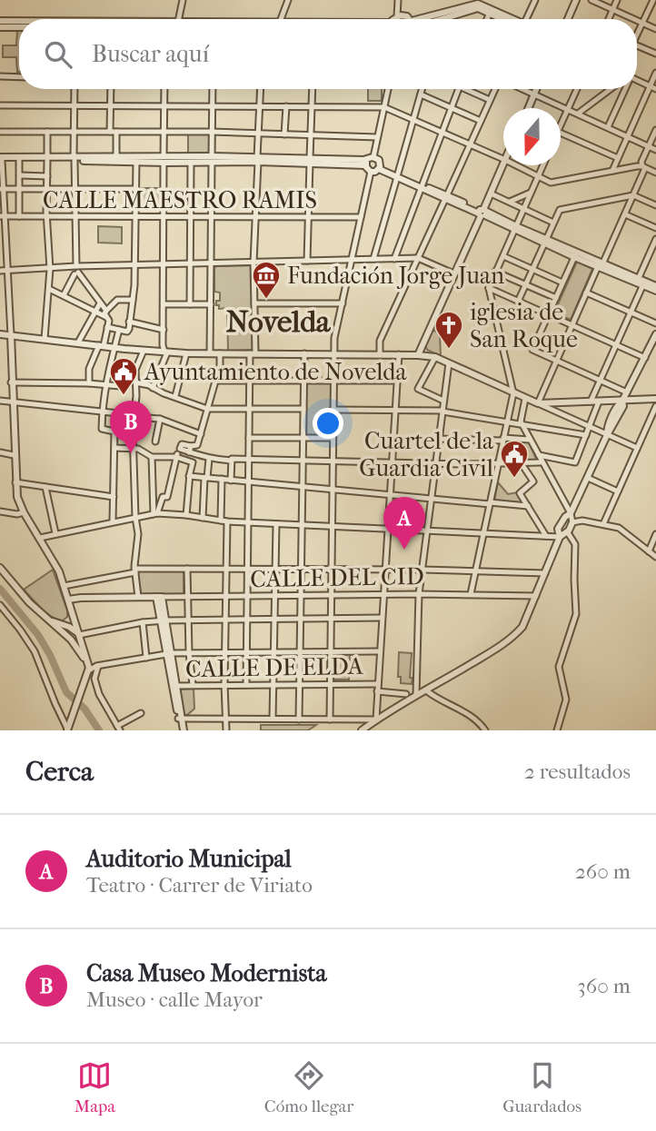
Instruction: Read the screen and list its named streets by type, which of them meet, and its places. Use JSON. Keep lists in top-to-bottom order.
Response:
{
  "streets": {
    "street": ["CALLE MAESTRO RAMIS", "CALLE DEL CID", "CALLE DE ELDA"]
  },
  "districts": ["Novelda"],
  "places": {
    "museum": ["Fundación Jorge Juan"],
    "church": ["iglesia de San Roque"],
    "public building": ["Ayuntamiento de Novelda", "Cuartel de la Guardia Civil"]
  },
  "north": "bottom",
  "page": {
    "search": "Buscar aquí",
    "pins": ["B", "A"],
    "heading": ["Cerca", "2 resultados"],
    "list": [
      {
        "mark": "A",
        "name": "Auditorio Municipal",
        "note": "Teatro · Carrer de Viriato",
        "value": "260 m"
      },
      {
        "mark": "B",
        "name": "Casa Museo Modernista",
        "note": "Museo · calle Mayor",
        "value": "360 m"
      }
    ],
    "nav": ["Mapa", "Cómo llegar", "Guardados"]
  }
}
